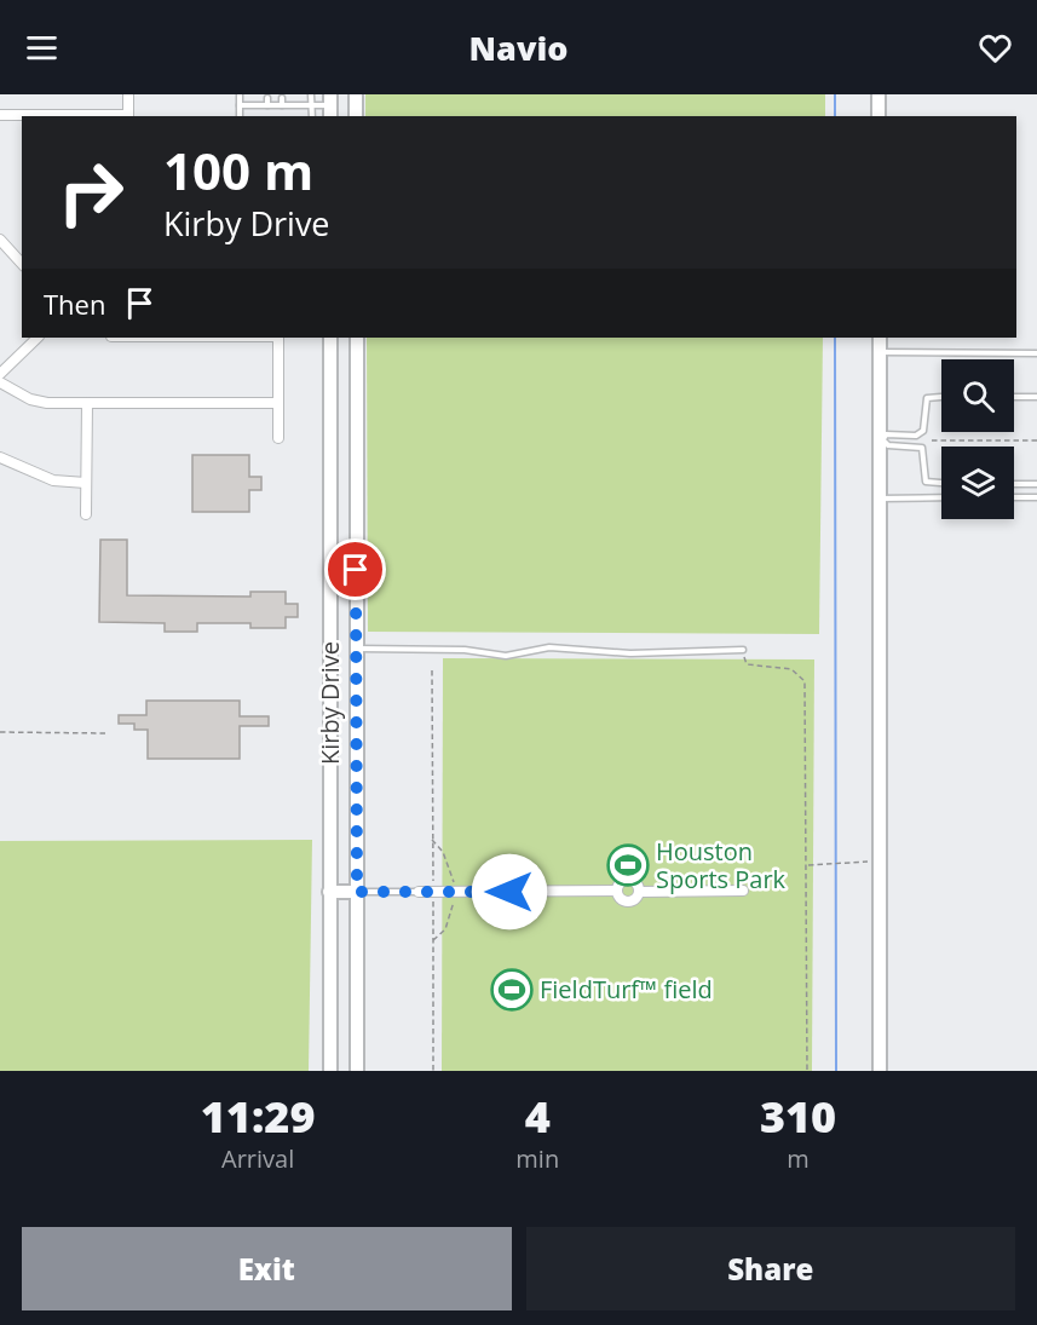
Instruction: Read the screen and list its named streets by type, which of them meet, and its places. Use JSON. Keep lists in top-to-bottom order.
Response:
{
  "streets": {
    "street": ["Kirby Drive"]
  },
  "places": {
    "sports": ["Houston Sports Park", "FieldTurf™ field"]
  },
  "page": {
    "header": "Navio",
    "turn": ["100 m", "Kirby Drive"],
    "then": "Then",
    "eta": [
      "11:29",
      "Arrival",
      "4",
      "min",
      "310",
      "m"
    ],
    "buttons": ["Exit", "Share"]
  }
}
